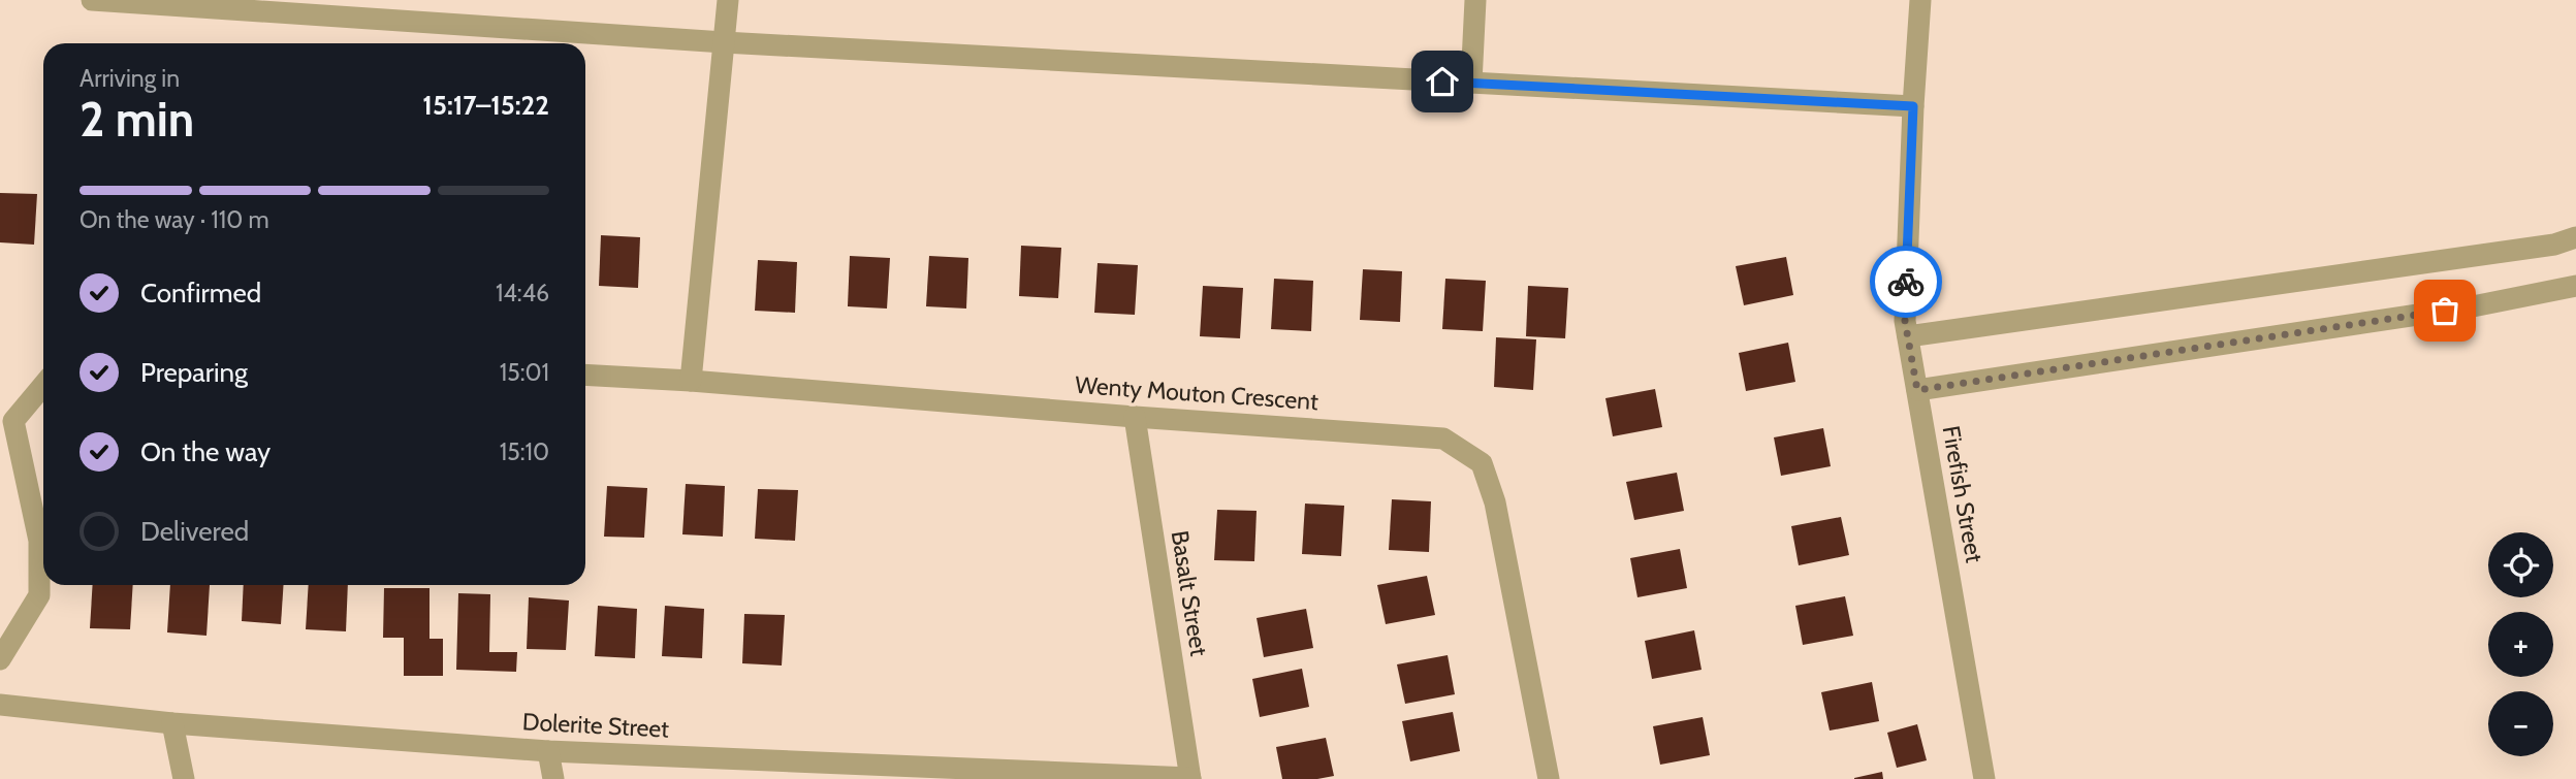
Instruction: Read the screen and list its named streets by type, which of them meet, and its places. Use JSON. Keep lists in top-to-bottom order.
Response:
{
  "streets": {
    "street": [
      "Wenty Mouton Crescent",
      "Firefish Street",
      "Basalt Street",
      "Dolerite Street"
    ]
  },
  "crossings": [
    ["Wenty Mouton Crescent", "Basalt Street"],
    ["Basalt Street", "Dolerite Street"]
  ],
  "page": {
    "heading": ["2 min", "Arriving in", "15:17–15:22"],
    "bar": "On the way · 110 m",
    "list": [
      ["Confirmed", "14:46"],
      ["Preparing", "15:01"],
      ["On the way", "15:10"],
      "Delivered"
    ],
    "map_buttons": ["+", "−"]
  }
}
